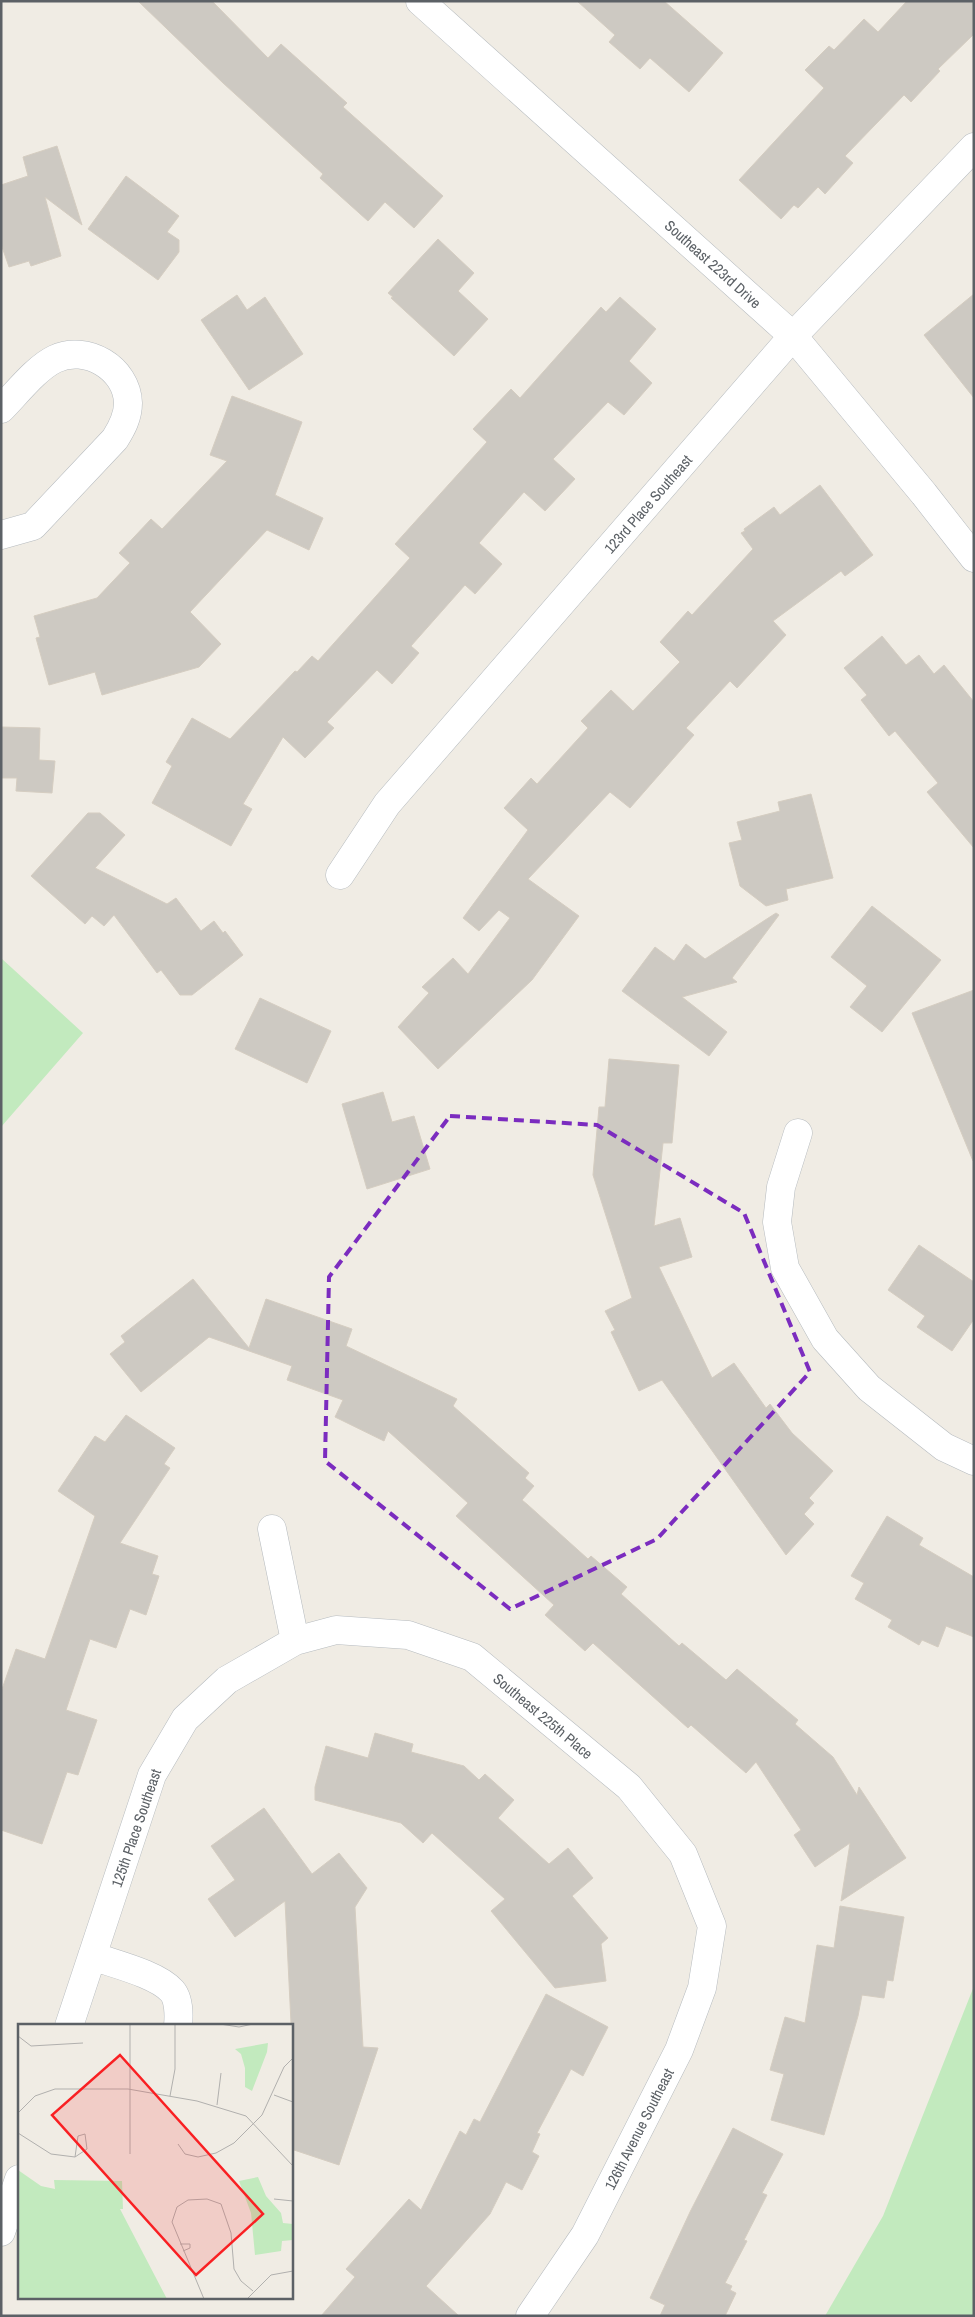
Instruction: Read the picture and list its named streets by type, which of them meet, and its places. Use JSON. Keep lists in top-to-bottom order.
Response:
{
  "streets": {
    "street": [
      "Southeast 223rd Drive",
      "123rd Place Southeast",
      "Southeast 225th Place",
      "125th Place Southeast",
      "126th Avenue Southeast"
    ]
  },
  "crossings": [
    ["Southeast 223rd Drive", "123rd Place Southeast"],
    ["Southeast 225th Place", "125th Place Southeast"],
    ["Southeast 225th Place", "126th Avenue Southeast"]
  ]
}
